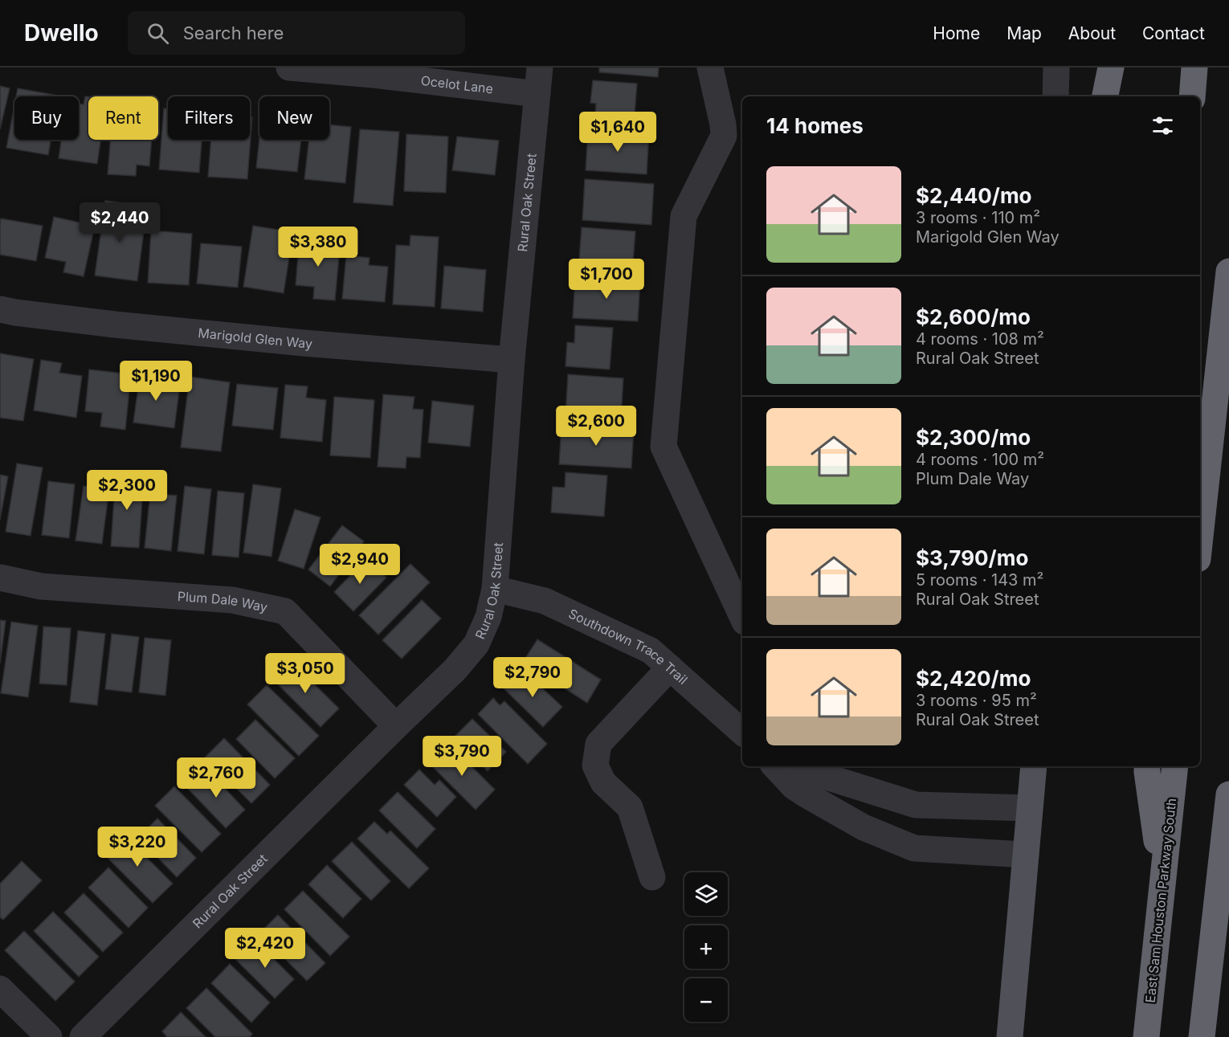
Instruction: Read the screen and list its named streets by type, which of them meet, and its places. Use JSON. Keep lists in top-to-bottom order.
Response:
{
  "streets": {
    "highway": ["East Sam Houston Parkway South"],
    "street": [
      "Ocelot Lane",
      "Rural Oak Street",
      "Marigold Glen Way",
      "Plum Dale Way",
      "Southdown Trace Trail"
    ]
  },
  "crossings": [
    ["Ocelot Lane", "Rural Oak Street"],
    ["Rural Oak Street", "Marigold Glen Way"],
    ["Rural Oak Street", "Plum Dale Way"],
    ["Rural Oak Street", "Southdown Trace Trail"]
  ],
  "page": {
    "header": "Dwello",
    "search": "Search here",
    "nav": [
      "Home",
      "Map",
      "About",
      "Contact"
    ],
    "chip": [
      "Buy",
      "Rent",
      "Filters",
      "New"
    ],
    "heading": "14 homes",
    "price": [
      "$1,640",
      "$2,440",
      "$3,380",
      "$1,700",
      "$1,190",
      "$2,600",
      "$2,300",
      "$2,940",
      "$3,050",
      "$2,790",
      "$3,790",
      "$2,760",
      "$3,220",
      "$2,420"
    ],
    "list": [
      {
        "name": "$2,440/mo",
        "note": "3 rooms · 110 m² · Marigold Glen Way"
      },
      {
        "name": "$2,600/mo",
        "note": "4 rooms · 108 m² · Rural Oak Street"
      },
      {
        "name": "$2,300/mo",
        "note": "4 rooms · 100 m² · Plum Dale Way"
      },
      {
        "name": "$3,790/mo",
        "note": "5 rooms · 143 m² · Rural Oak Street"
      },
      {
        "name": "$2,420/mo",
        "note": "3 rooms · 95 m² · Rural Oak Street"
      }
    ],
    "map_buttons": ["+", "−"]
  }
}
